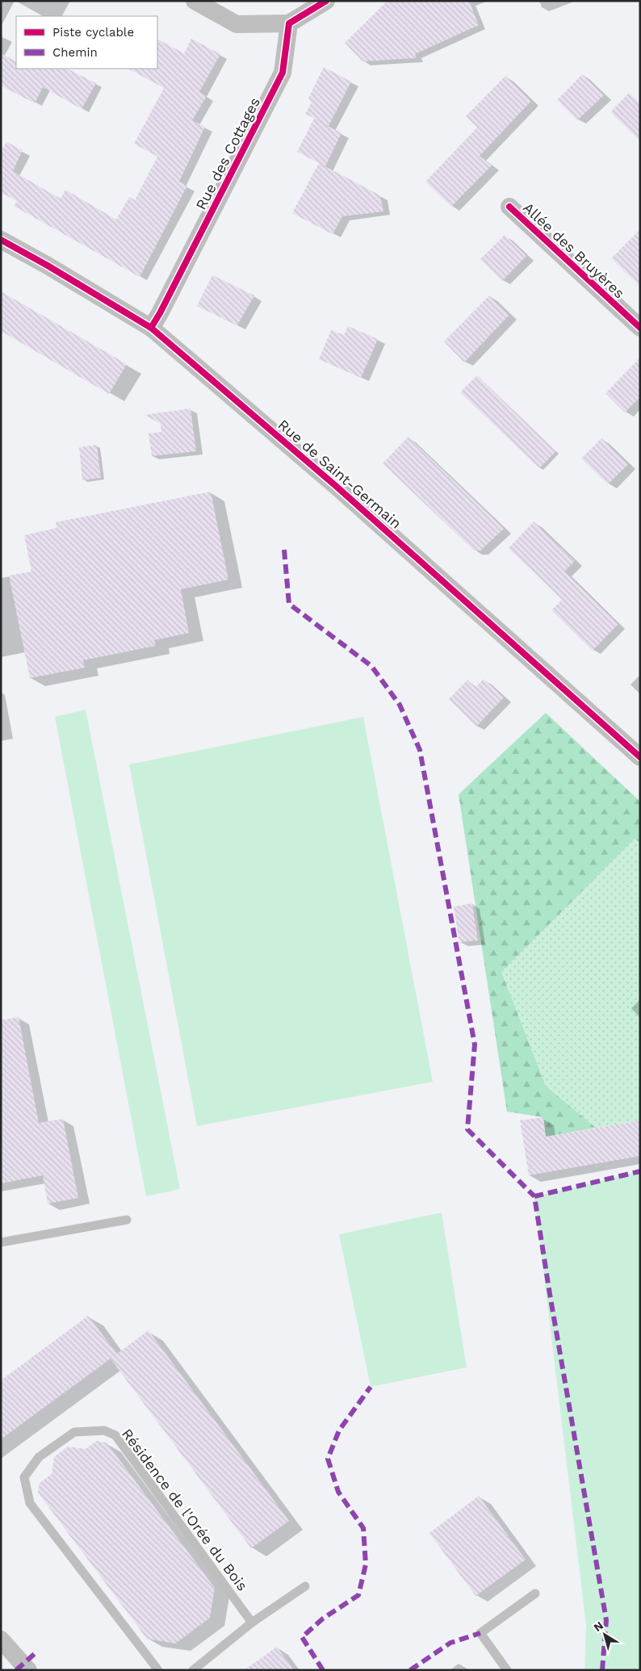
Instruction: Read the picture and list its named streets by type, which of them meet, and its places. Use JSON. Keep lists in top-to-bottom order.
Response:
{
  "streets": {
    "street": ["Rue des Cottages", "Allée des Bruyères", "Rue de Saint-Germain"],
    "lane": ["Résidence de l'Orée du Bois"]
  },
  "crossings": [
    ["Rue des Cottages", "Rue de Saint-Germain"]
  ],
  "legend": ["Piste cyclable", "Chemin"],
  "north": "top left"
}
